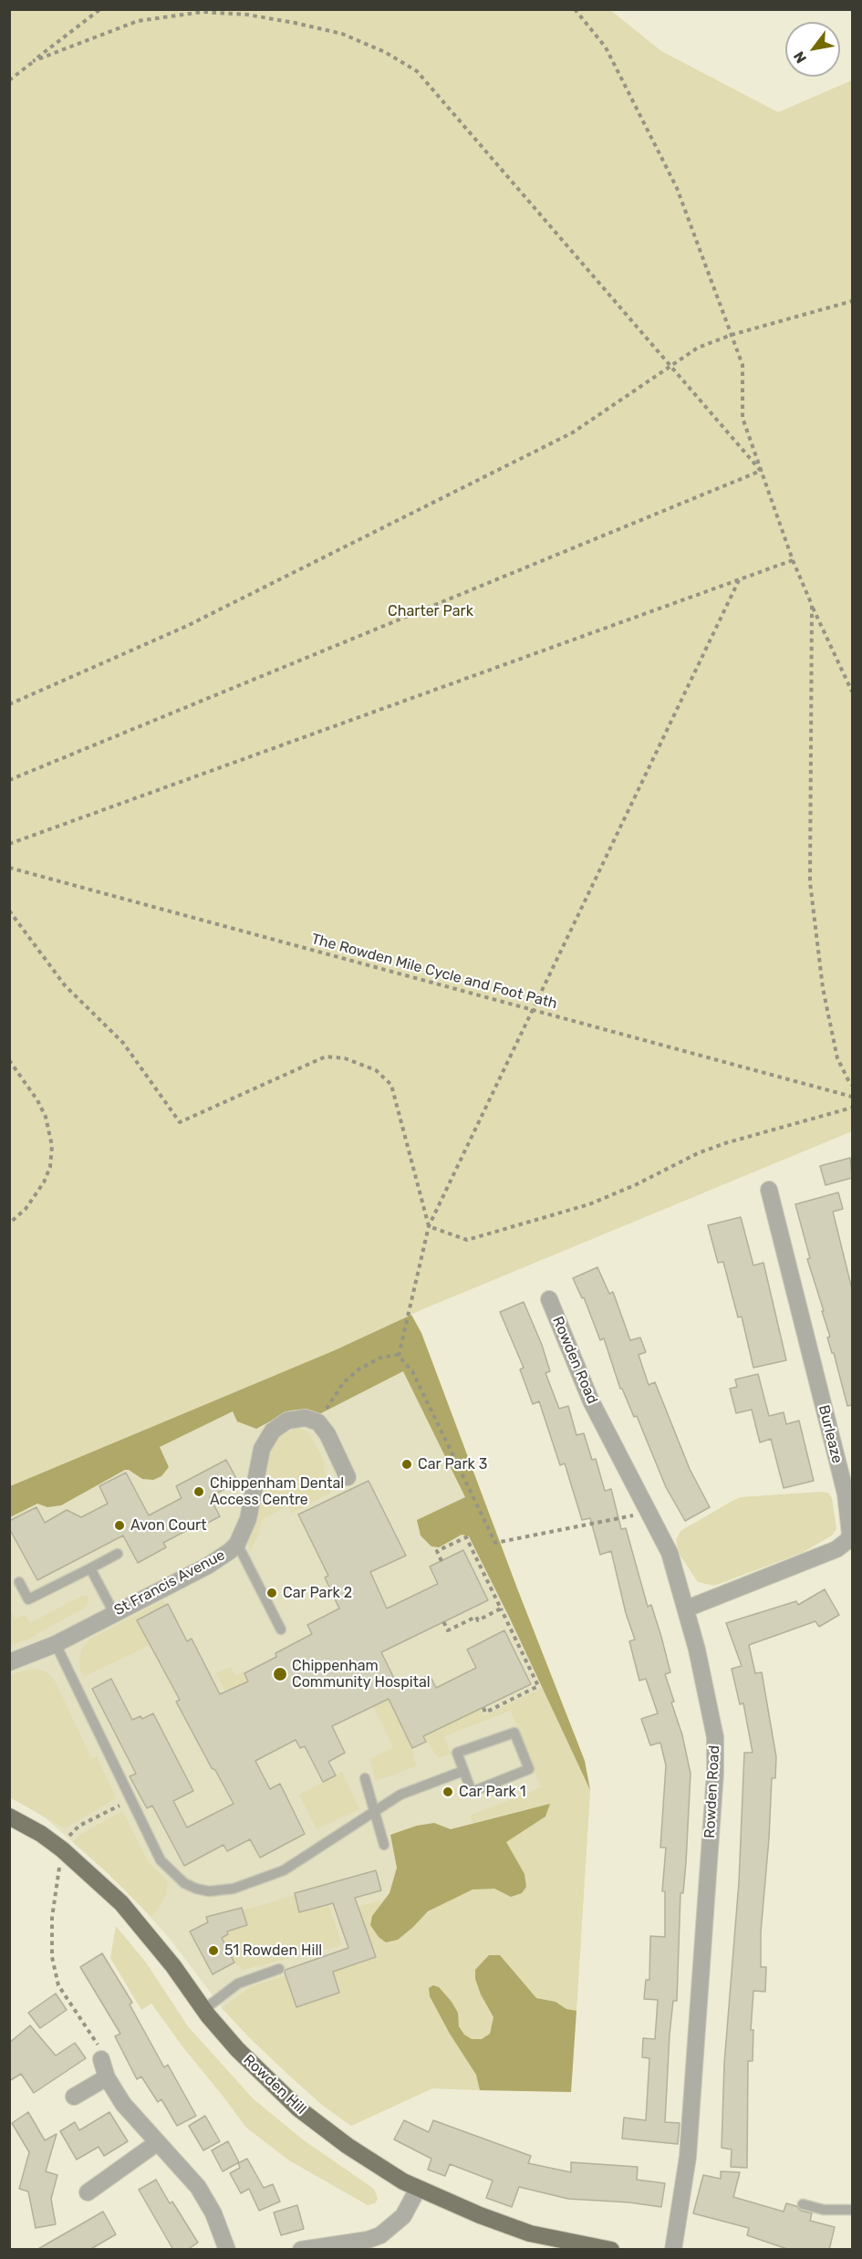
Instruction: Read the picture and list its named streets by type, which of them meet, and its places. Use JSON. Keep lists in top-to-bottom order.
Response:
{
  "streets": {
    "main road": ["Rowden Hill"],
    "street": ["Rowden Road", "Burleaze", "St Francis Avenue"],
    "path": ["The Rowden Mile Cycle and Foot Path"]
  },
  "crossings": [
    ["Rowden Road", "Burleaze"]
  ],
  "parks": ["Charter Park"],
  "places": [
    "Car Park 3",
    "Chippenham Dental Access Centre",
    "Avon Court",
    "Car Park 2",
    "Chippenham Community Hospital",
    "Car Park 1",
    "51 Rowden Hill"
  ],
  "north": "bottom left"
}
